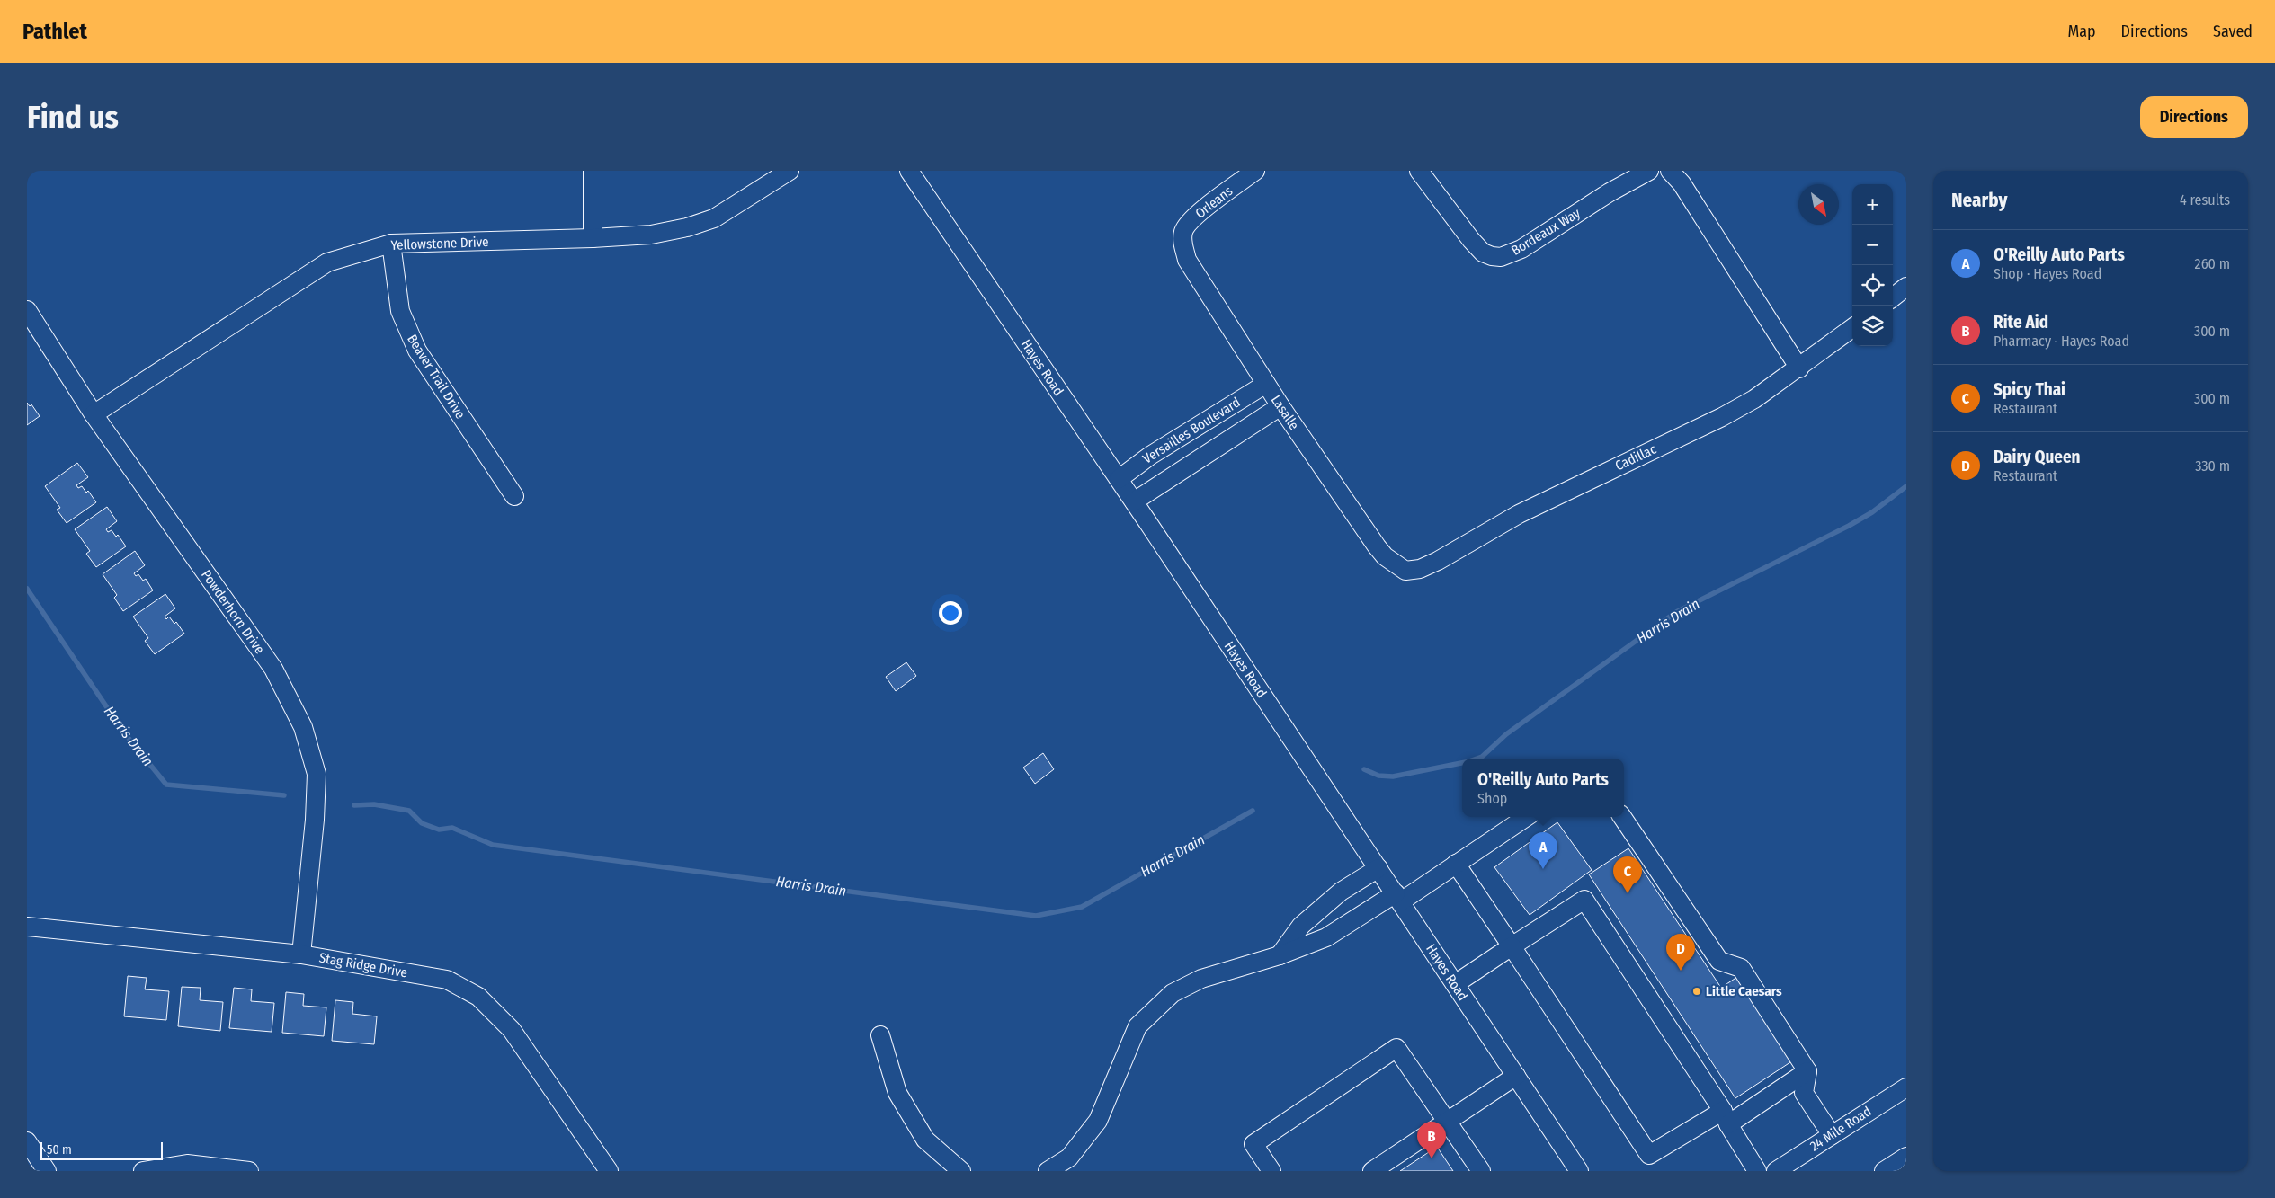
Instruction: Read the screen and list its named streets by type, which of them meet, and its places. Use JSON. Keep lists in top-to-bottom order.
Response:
{
  "streets": {
    "street": [
      "Orleans",
      "Bordeaux Way",
      "Yellowstone Drive",
      "Hayes Road",
      "Beaver Trail Drive",
      "Lasalle",
      "Versailles Boulevard",
      "Cadillac",
      "Powderhorn Drive",
      "Stag Ridge Drive",
      "24 Mile Road"
    ]
  },
  "crossings": [
    ["Orleans", "Lasalle"],
    ["Yellowstone Drive", "Beaver Trail Drive"],
    ["Yellowstone Drive", "Powderhorn Drive"],
    ["Hayes Road", "Versailles Boulevard"],
    ["Lasalle", "Versailles Boulevard"],
    ["Lasalle", "Cadillac"],
    ["Powderhorn Drive", "Stag Ridge Drive"]
  ],
  "water": ["Harris Drain"],
  "places": ["Little Caesars"],
  "scale_bar": "50 m",
  "north": "bottom right",
  "page": {
    "header": "Pathlet",
    "nav": ["Map", "Directions", "Saved"],
    "buttons": "Directions",
    "title": "Find us",
    "heading": ["Nearby", "4 results"],
    "map_buttons": ["+", "−"],
    "list": [
      {
        "mark": "A",
        "name": "O'Reilly Auto Parts",
        "note": "Shop · Hayes Road",
        "value": "260 m"
      },
      {
        "mark": "B",
        "name": "Rite Aid",
        "note": "Pharmacy · Hayes Road",
        "value": "300 m"
      },
      {
        "mark": "C",
        "name": "Spicy Thai",
        "note": "Restaurant",
        "value": "300 m"
      },
      {
        "mark": "D",
        "name": "Dairy Queen",
        "note": "Restaurant",
        "value": "330 m"
      }
    ],
    "popup": ["O'Reilly Auto Parts", "Shop"],
    "pins": [
      "A",
      "C",
      "D",
      "B"
    ],
    "scale": "50 m"
  }
}
